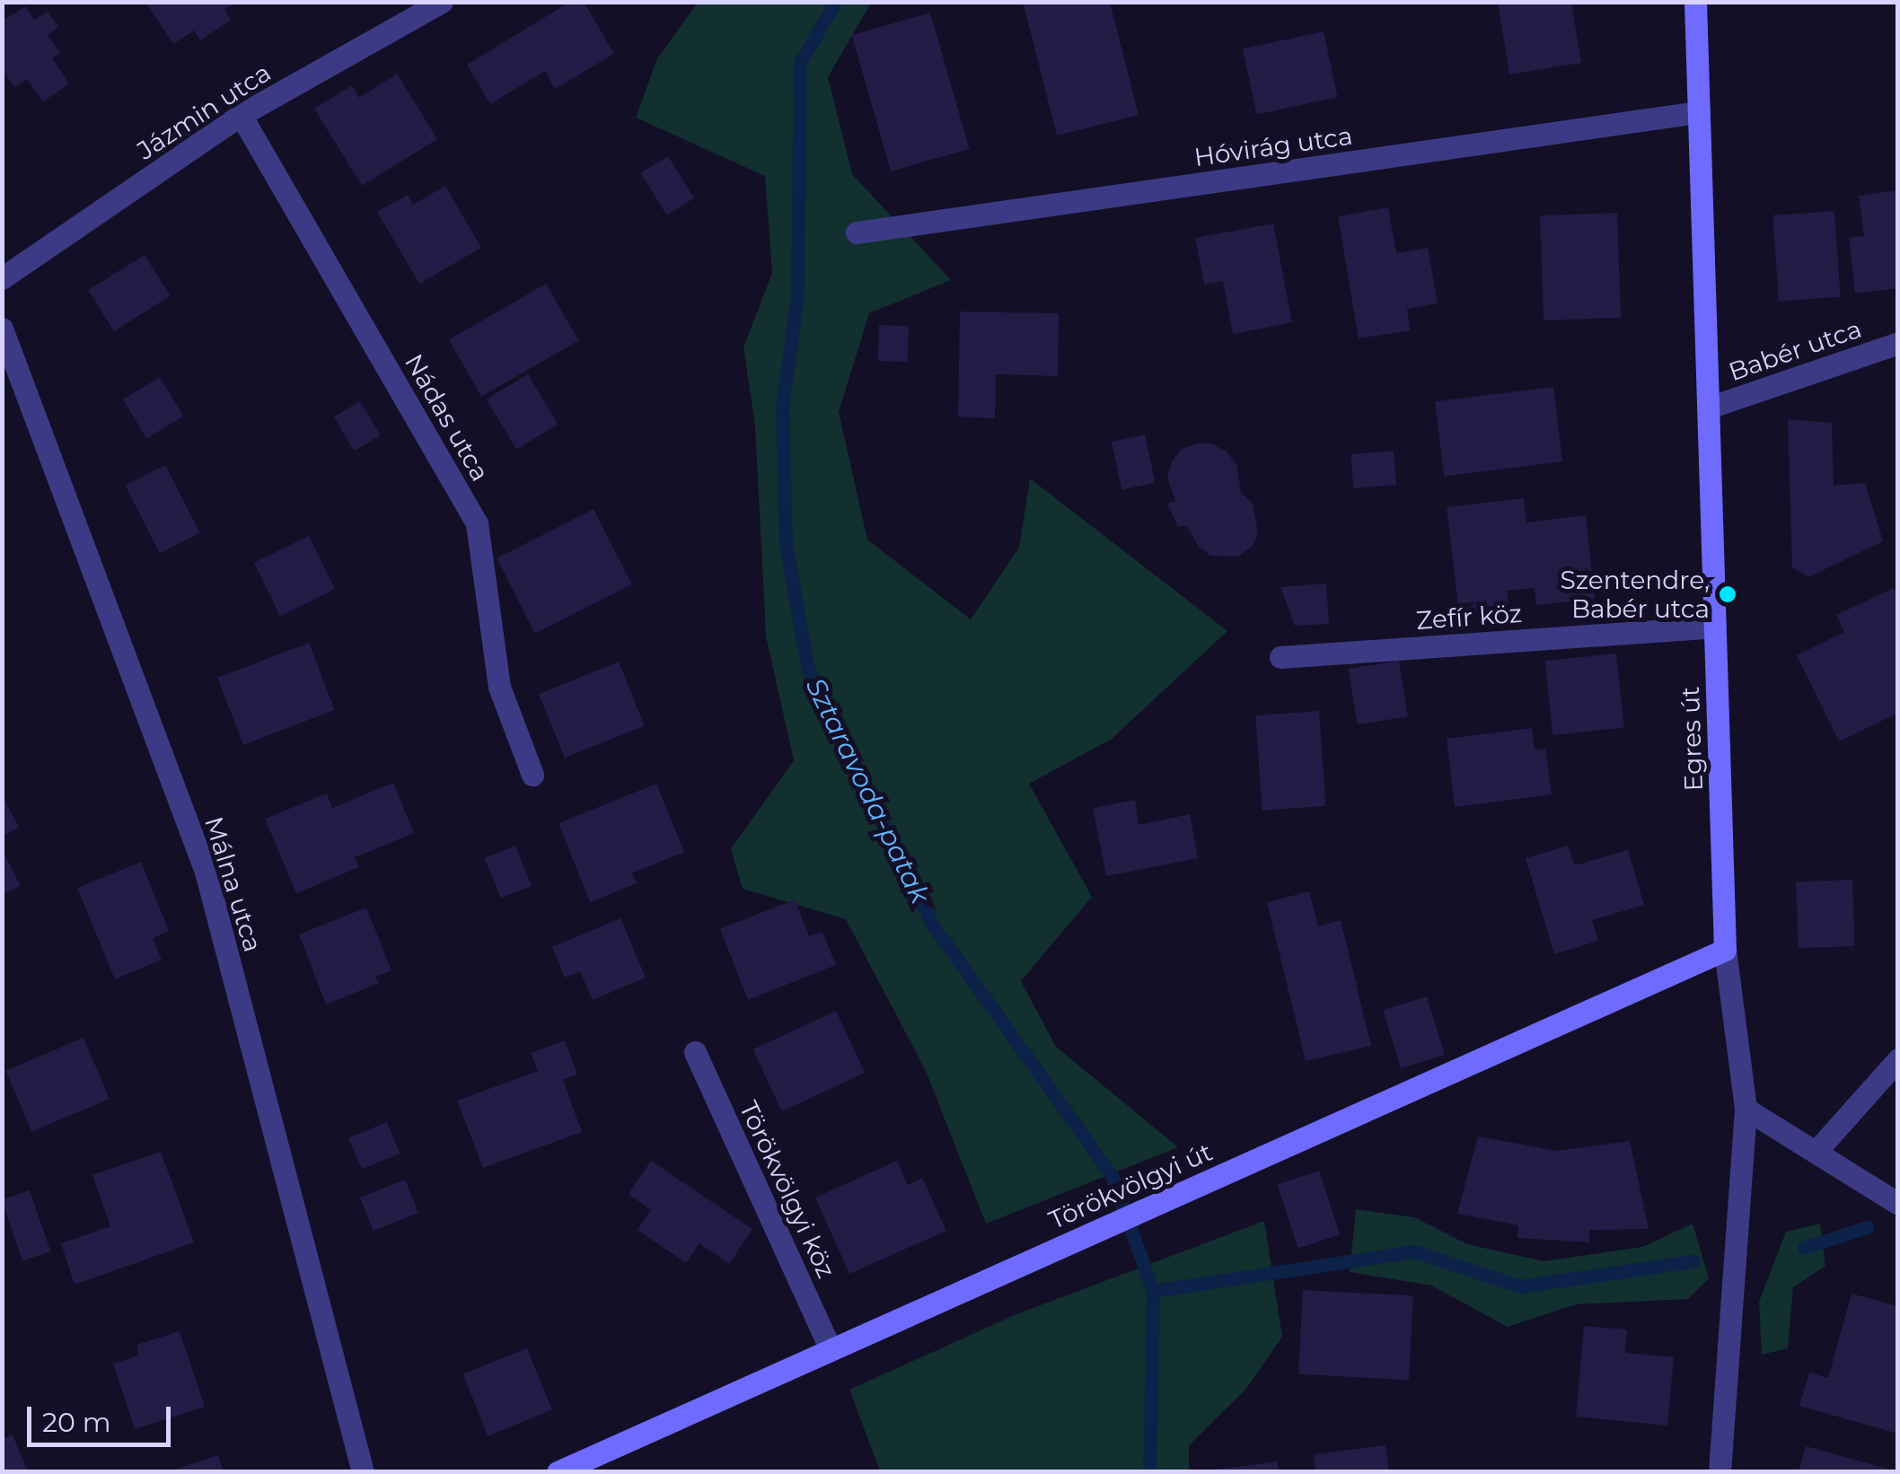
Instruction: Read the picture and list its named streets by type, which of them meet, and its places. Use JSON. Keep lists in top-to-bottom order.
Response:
{
  "streets": {
    "street": [
      "Jázmin utca",
      "Hóvirág utca",
      "Babér utca",
      "Nádas utca",
      "Zefír köz",
      "Egres út",
      "Málna utca",
      "Törökvölgyi út",
      "Törökvölgyi köz"
    ]
  },
  "crossings": [
    ["Jázmin utca", "Nádas utca"],
    ["Hóvirág utca", "Egres út"],
    ["Babér utca", "Egres út"],
    ["Zefír köz", "Egres út"],
    ["Egres út", "Törökvölgyi út"],
    ["Törökvölgyi út", "Törökvölgyi köz"]
  ],
  "water": ["Sztaravoda-patak"],
  "places": ["Szentendre, Babér utca"],
  "scale_bar": "20 m"
}
